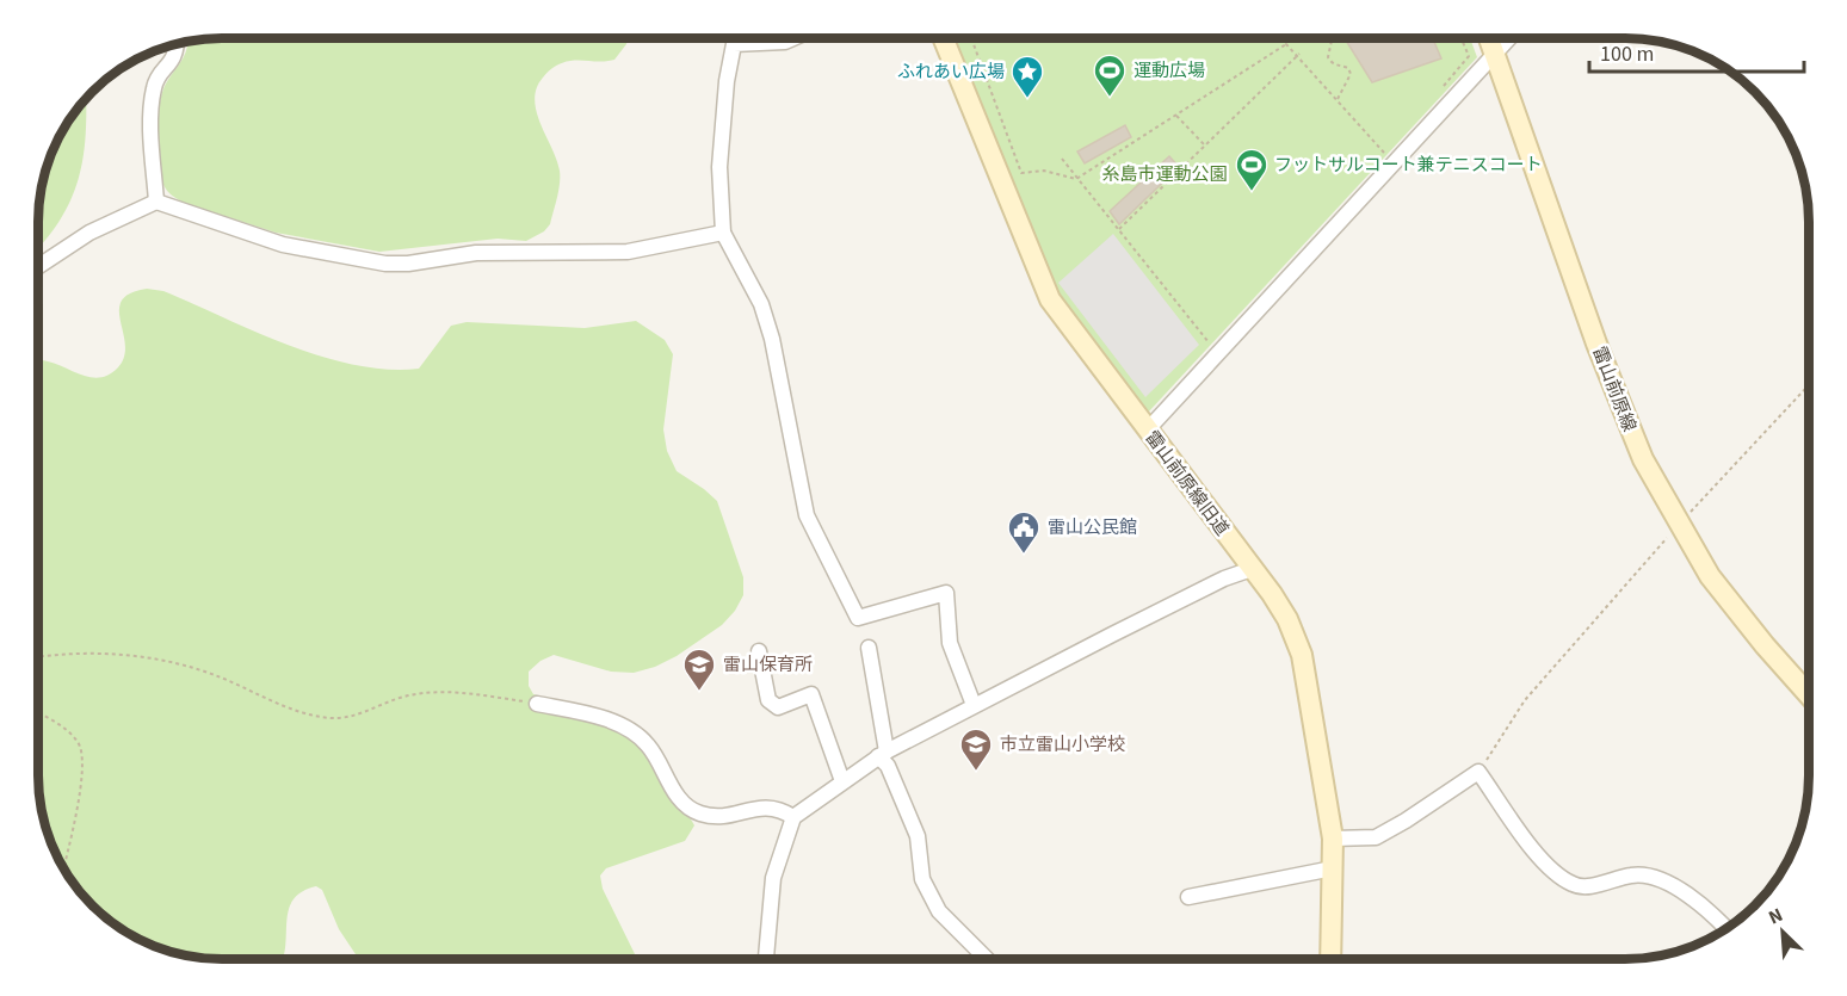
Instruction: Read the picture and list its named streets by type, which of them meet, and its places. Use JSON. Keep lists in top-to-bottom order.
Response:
{
  "streets": {
    "street": ["雷山前原線", "雷山前原線旧道"]
  },
  "parks": ["糸島市運動公園"],
  "places": {
    "sports": ["運動広場", "フットサルコート兼テニスコート"],
    "place": ["ふれあい広場"],
    "public building": ["雷山公民館"],
    "school or university": ["雷山保育所", "市立雷山小学校"]
  },
  "scale_bar": "100 m",
  "north": "top left"
}
